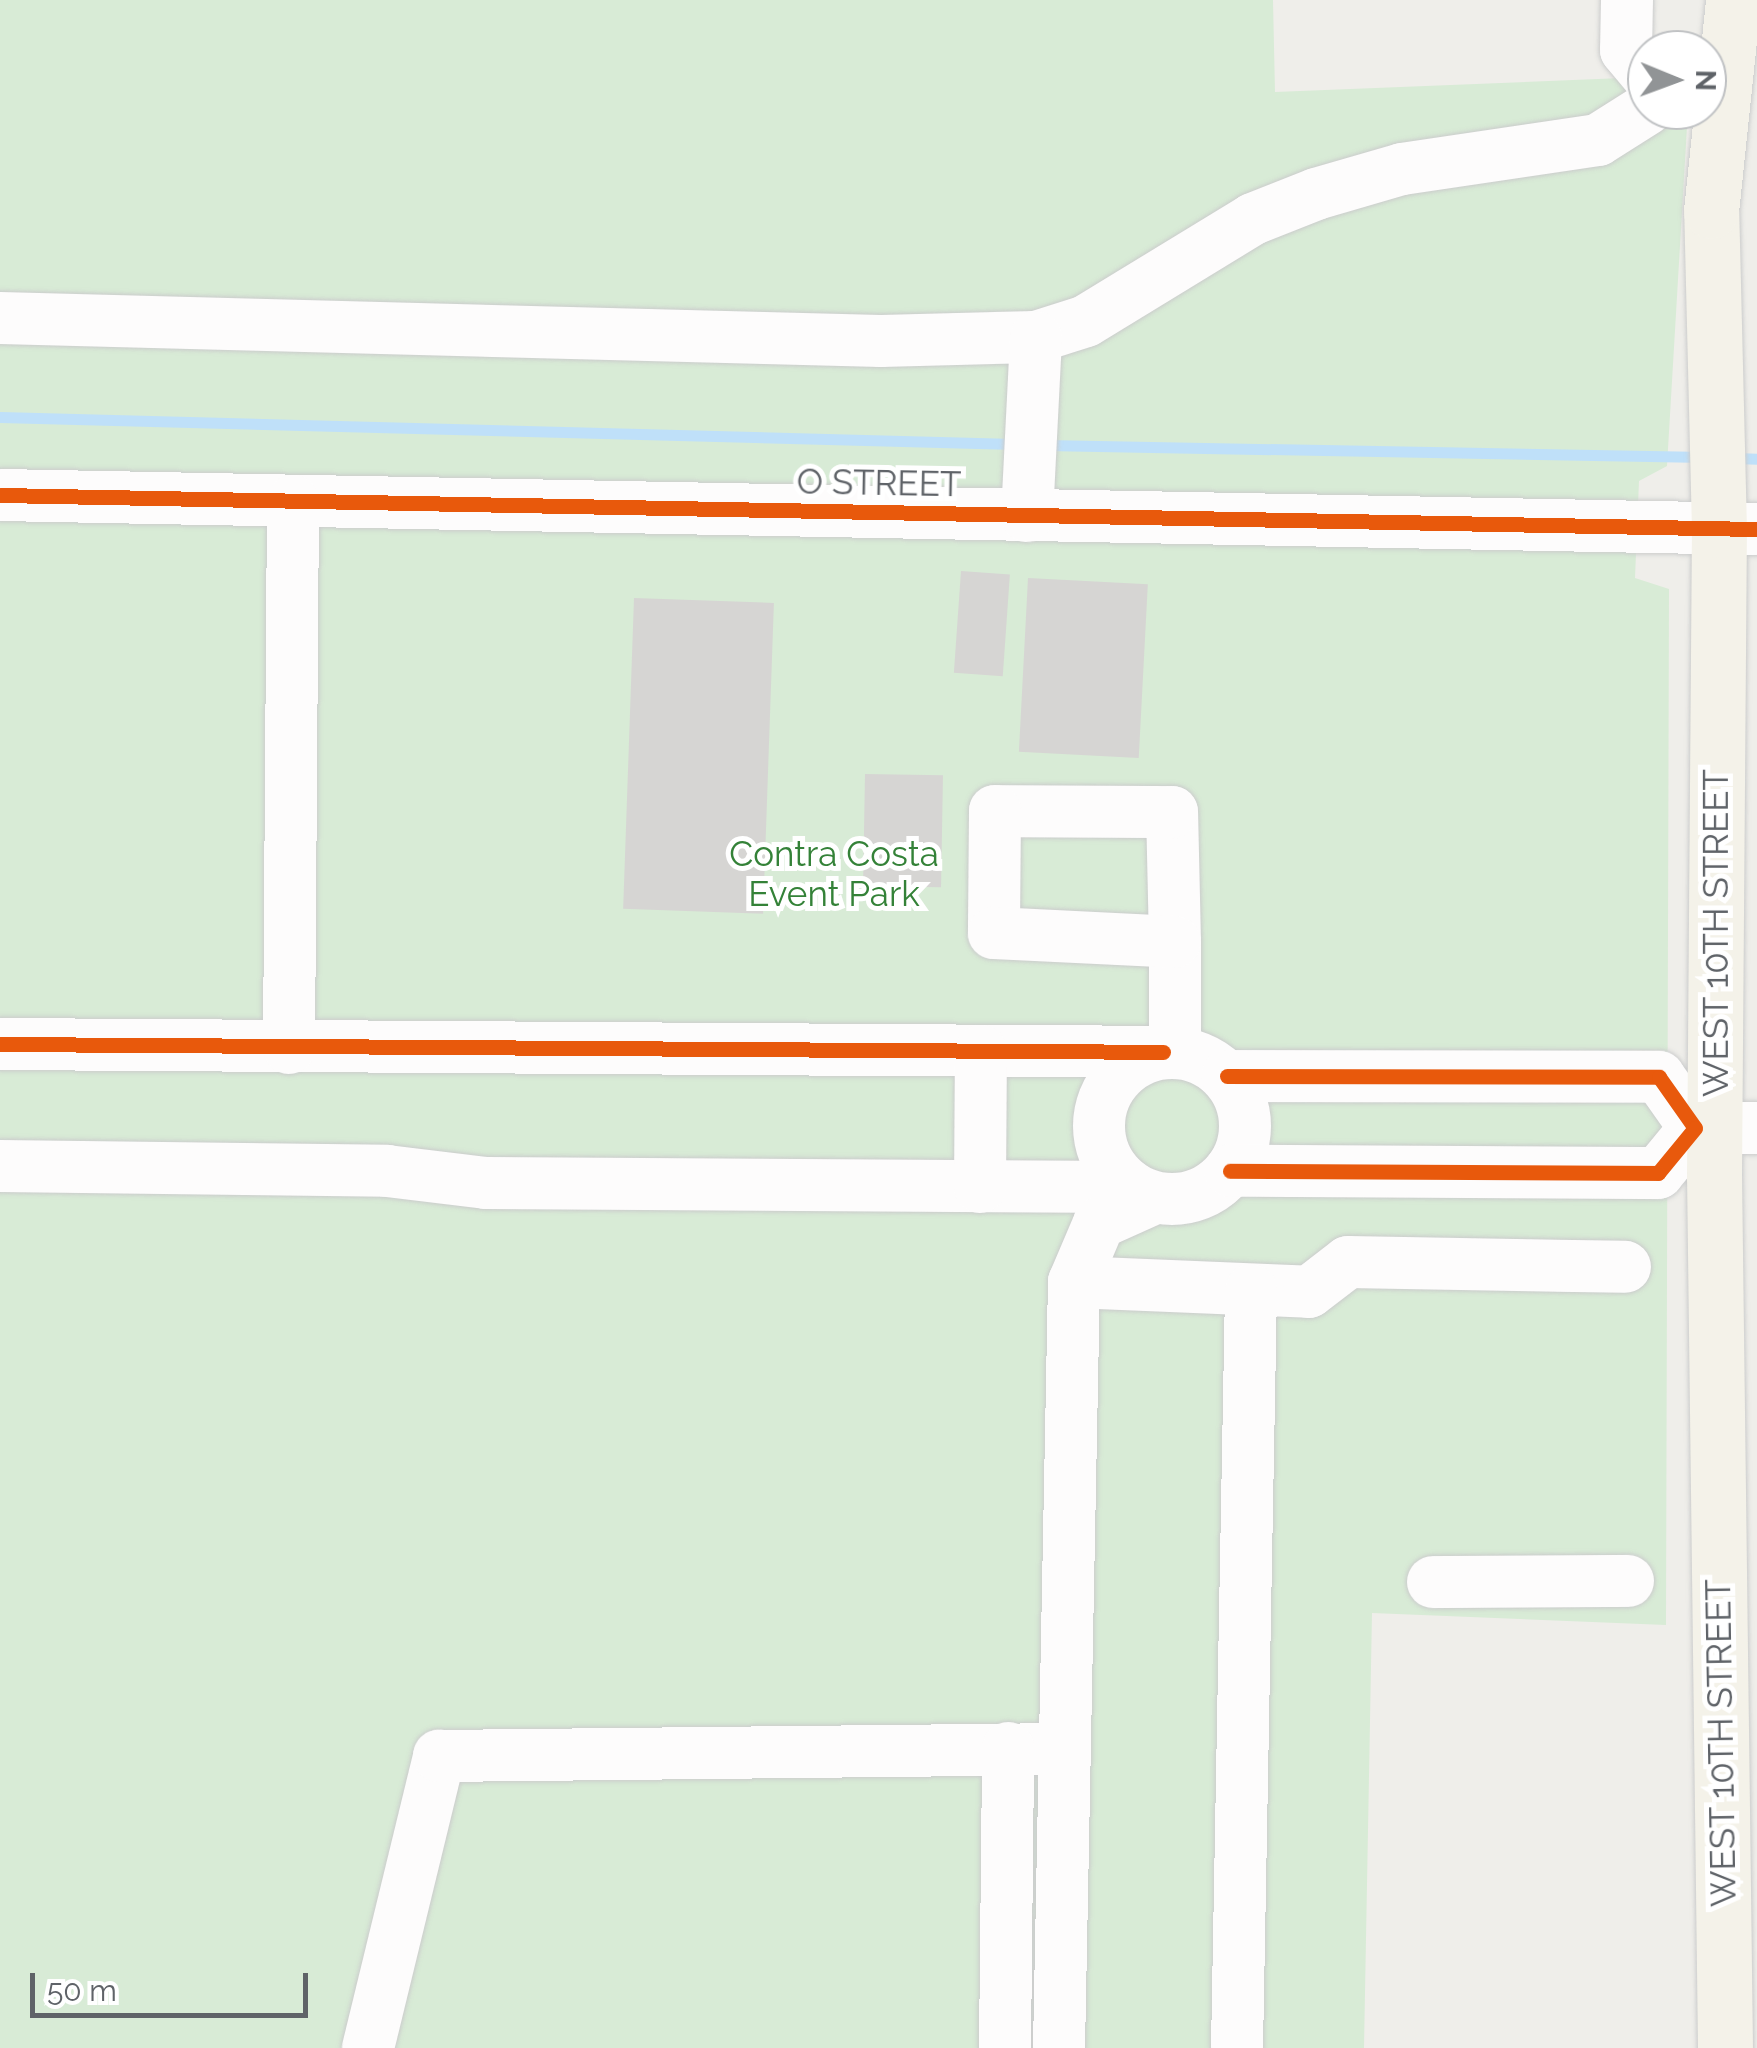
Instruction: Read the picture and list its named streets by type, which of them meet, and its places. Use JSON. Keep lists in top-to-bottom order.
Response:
{
  "streets": {
    "main road": ["WEST 10TH STREET"],
    "street": ["O STREET"]
  },
  "crossings": [
    ["O STREET", "WEST 10TH STREET"]
  ],
  "parks": ["Contra Costa Event Park"],
  "scale_bar": "50 m",
  "north": "right"
}
